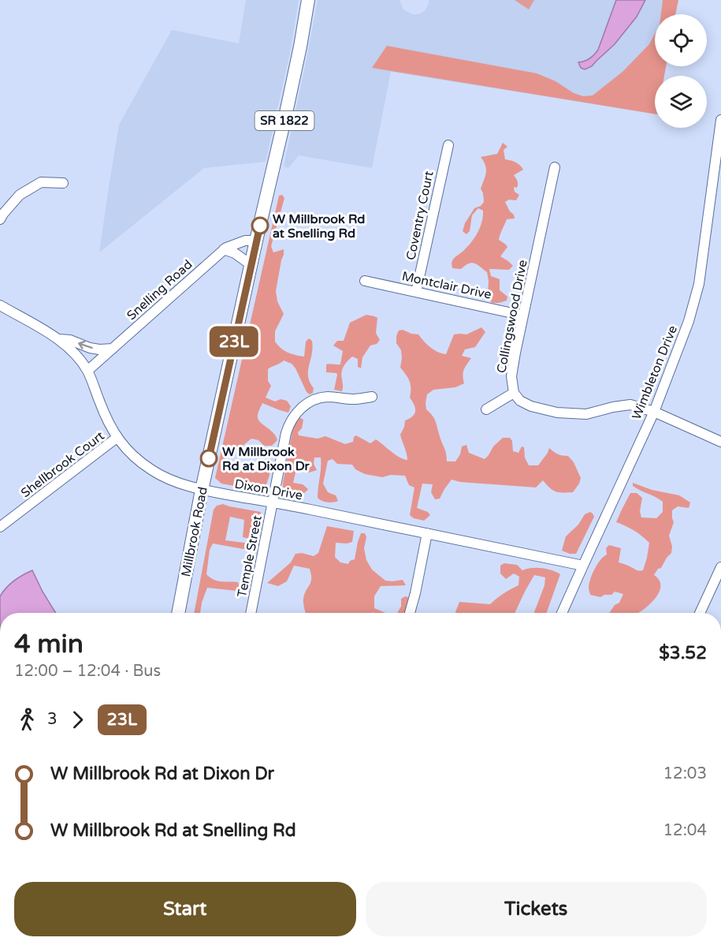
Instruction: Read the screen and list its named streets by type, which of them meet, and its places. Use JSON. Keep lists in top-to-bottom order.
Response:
{
  "streets": {
    "main road": ["SR 1822", "Millbrook Road"],
    "street": [
      "Coventry Court",
      "Montclair Drive",
      "Snelling Road",
      "Collingswood Drive",
      "Wimbleton Drive",
      "Shellbrook Court",
      "Dixon Drive",
      "Temple Street"
    ]
  },
  "crossings": [
    ["Coventry Court", "Montclair Drive"],
    ["Montclair Drive", "Collingswood Drive"],
    ["Snelling Road", "Dixon Drive"],
    ["Snelling Road", "Millbrook Road"],
    ["Wimbleton Drive", "Dixon Drive"],
    ["Shellbrook Court", "Dixon Drive"],
    ["Dixon Drive", "Millbrook Road"],
    ["Dixon Drive", "Temple Street"]
  ],
  "places": ["W Millbrook Rd at Snelling Rd", "W Millbrook Rd at Dixon Dr"],
  "lines": ["bus line 23L"],
  "page": {
    "on_map": "23L",
    "heading": ["4 min", "12:00 – 12:04 · Bus", "$3.52"],
    "legs": ["3", "23L"],
    "list": [
      {
        "name": "W Millbrook Rd at Dixon Dr",
        "value": "12:03"
      },
      {
        "name": "W Millbrook Rd at Snelling Rd",
        "value": "12:04"
      }
    ],
    "buttons": ["Start", "Tickets"]
  }
}
